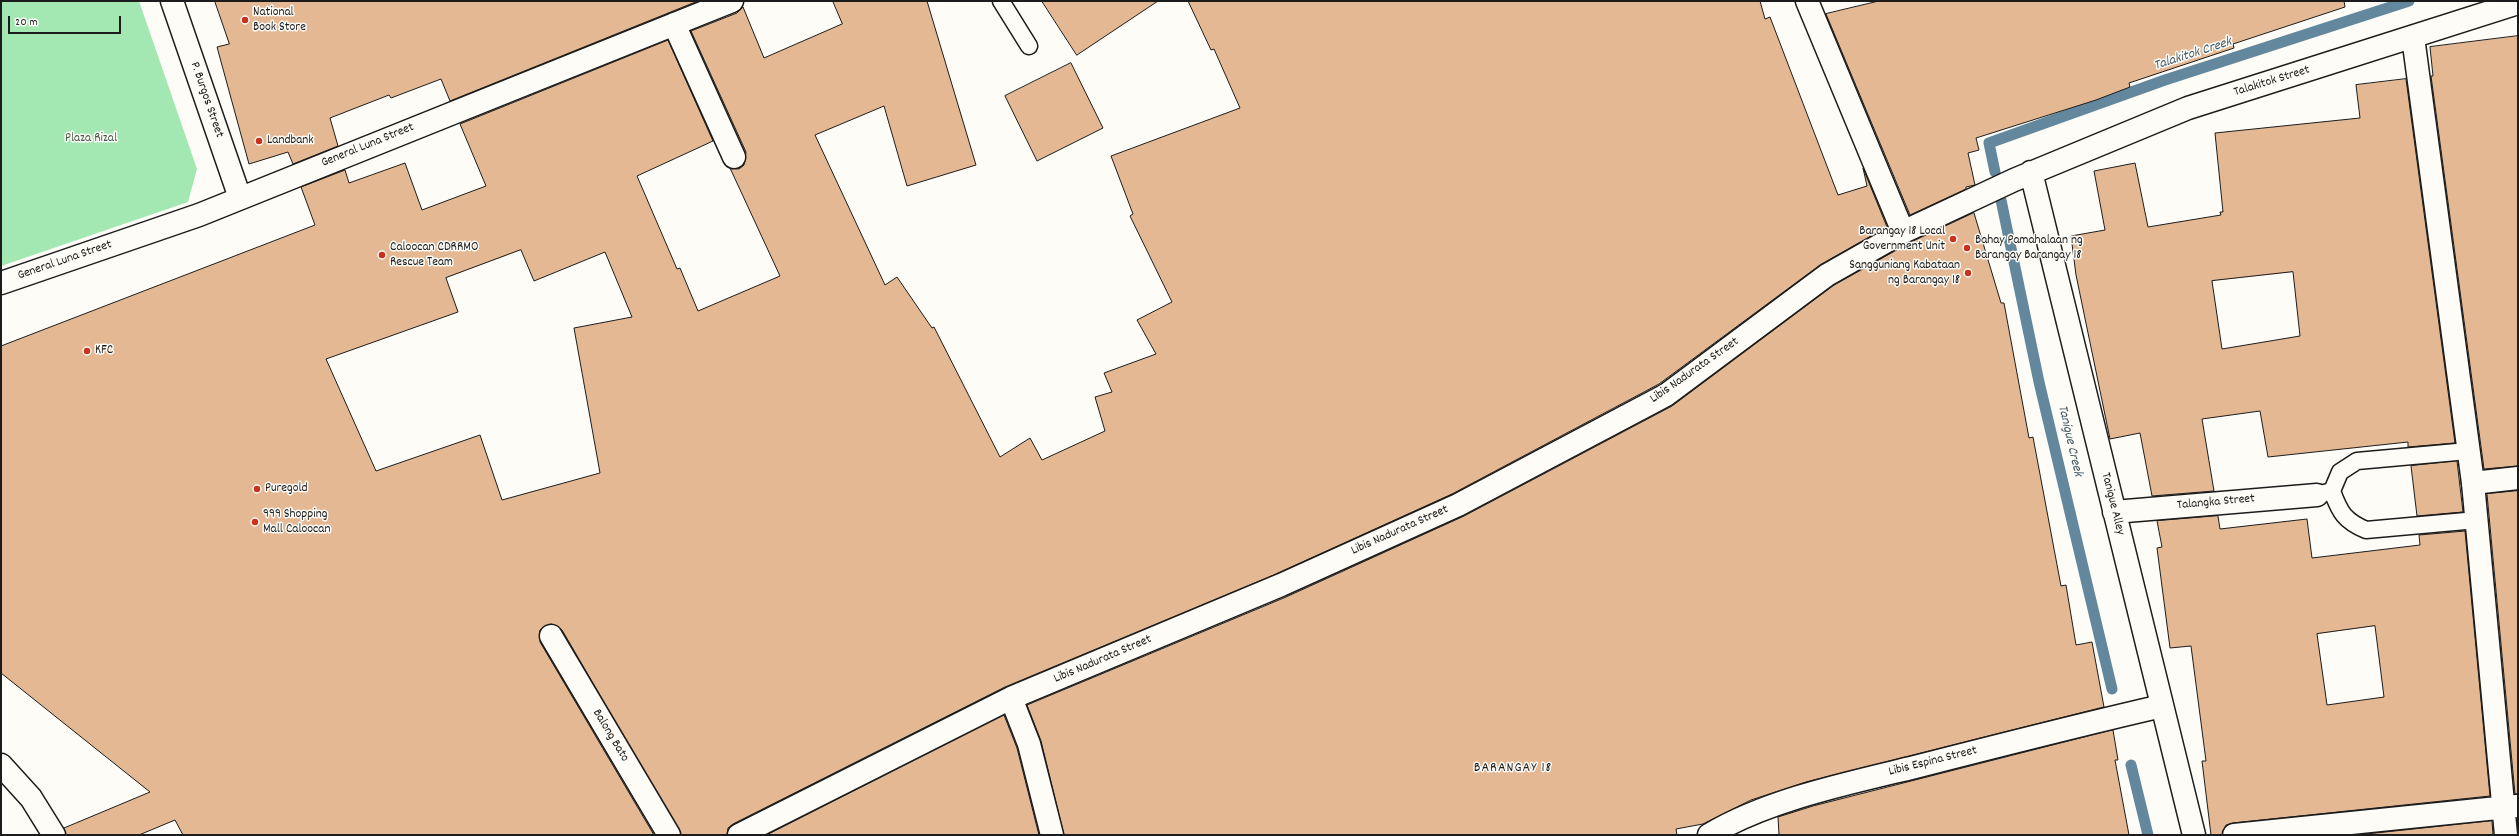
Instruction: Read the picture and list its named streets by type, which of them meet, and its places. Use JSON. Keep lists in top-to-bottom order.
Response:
{
  "streets": {
    "street": [
      "Talakitok Street",
      "P. Burgos Street",
      "General Luna Street",
      "Libis Nadurata Street",
      "Talangka Street",
      "Tanigue Alley",
      "Balong Bato",
      "Libis Espina Street"
    ]
  },
  "crossings": [
    ["Talakitok Street", "Libis Nadurata Street"],
    ["Talakitok Street", "Tanigue Alley"],
    ["P. Burgos Street", "General Luna Street"],
    ["Libis Nadurata Street", "Tanigue Alley"],
    ["Talangka Street", "Tanigue Alley"],
    ["Tanigue Alley", "Libis Espina Street"]
  ],
  "districts": ["BARANGAY 18"],
  "water": ["Talakitok Creek", "Tanigue Creek"],
  "parks": ["Plaza Rizal"],
  "places": [
    "National Book Store",
    "Landbank",
    "Barangay 18 Local Government Unit",
    "Bahay Pamahalaan ng Barangay Barangay 18",
    "Caloocan CDRRMO Rescue Team",
    "Sangguniang Kabataan ng Barangay 18",
    "KFC",
    "Puregold",
    "999 Shopping Mall Caloocan"
  ],
  "scale_bar": "20 m"
}
